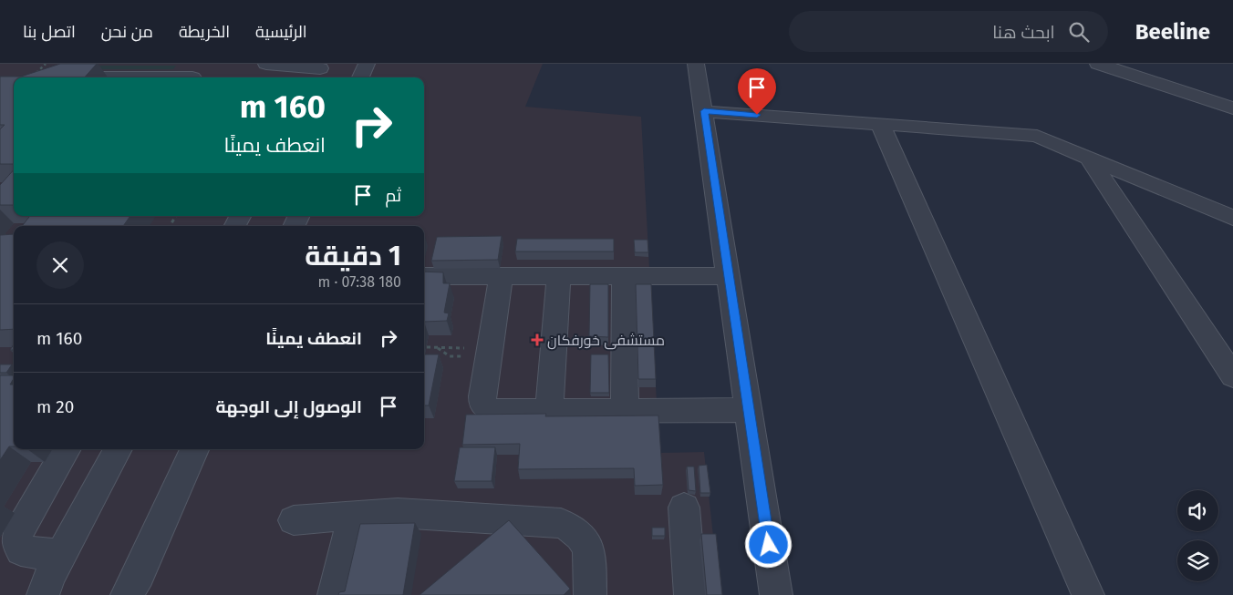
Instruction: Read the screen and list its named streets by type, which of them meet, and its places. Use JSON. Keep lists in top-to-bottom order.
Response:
{
  "places": {
    "health": ["مستشفى خورفكان"]
  },
  "page": {
    "header": "Beeline",
    "search": "ابحث هنا",
    "nav": [
      "الرئيسية",
      "الخريطة",
      "من نحن",
      "اتصل بنا"
    ],
    "turn": ["160 m", "انعطف يمينًا"],
    "then": "ثم",
    "heading": ["1 دقيقة", "180 m · 07:38"],
    "list": [
      {
        "name": "انعطف يمينًا",
        "value": "160 m"
      },
      {
        "name": "الوصول إلى الوجهة",
        "value": "20 m"
      }
    ]
  }
}
